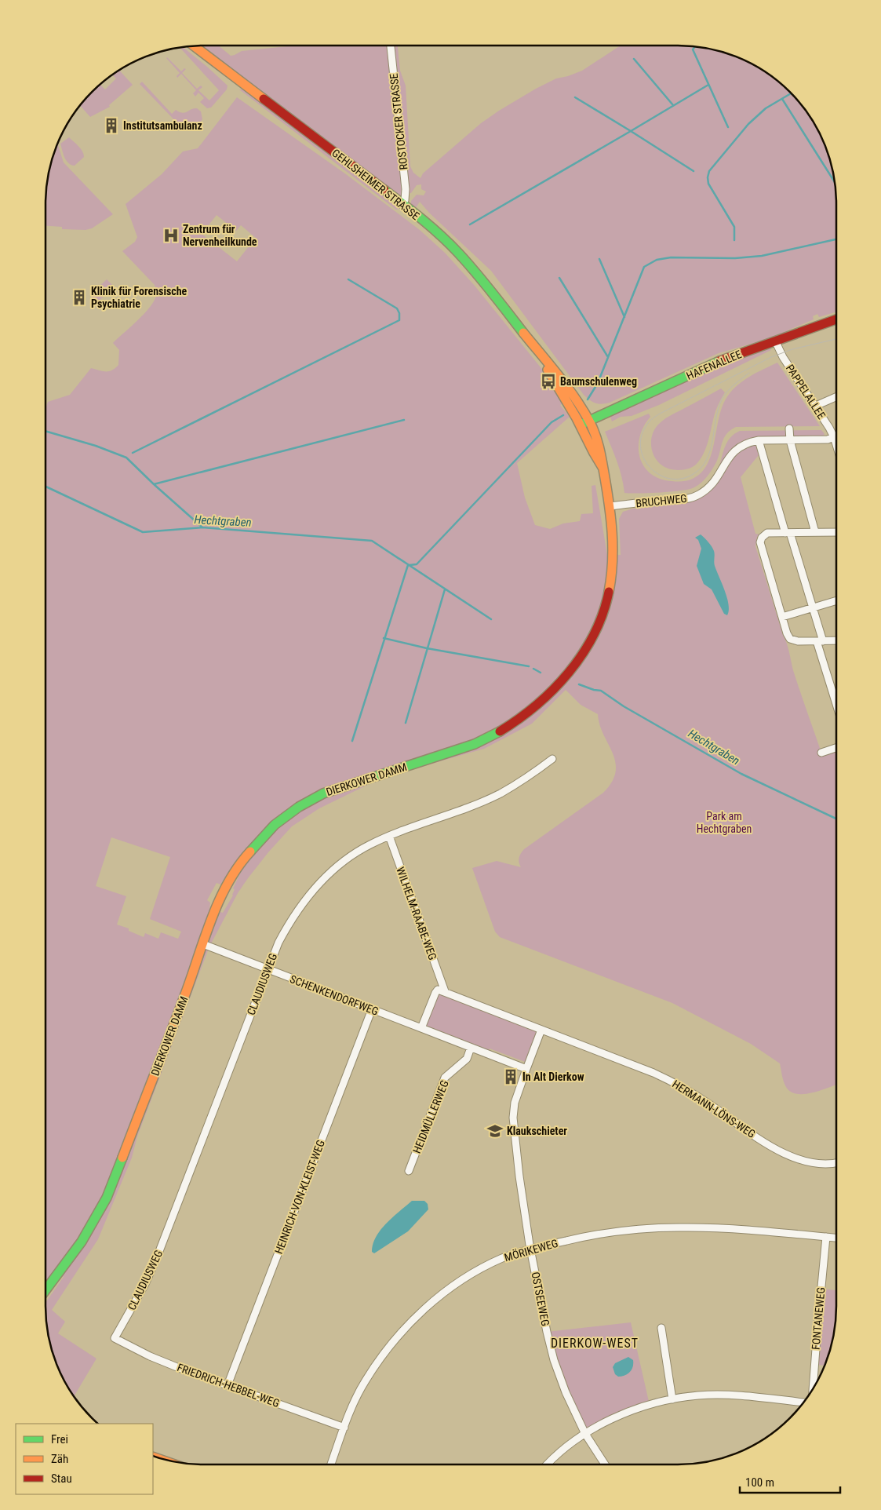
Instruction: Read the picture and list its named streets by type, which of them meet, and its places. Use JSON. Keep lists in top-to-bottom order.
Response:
{
  "streets": {
    "street": [
      "ROSTOCKER STRASSE",
      "GEHLSHEIMER STRASSE",
      "HAFENALLEE",
      "PAPPELALLEE",
      "BRUCHWEG",
      "DIERKOWER DAMM",
      "WILHELM-RAABE-WEG",
      "CLAUDIUSWEG",
      "SCHENKENDORFWEG",
      "HERMANN-LÖNS-WEG",
      "HEIDMÜLLERWEG",
      "HEINRICH-VON-KLEIST-WEG",
      "MÖRIKEWEG",
      "OSTSEEWEG",
      "FONTANEWEG",
      "FRIEDRICH-HEBBEL-WEG"
    ]
  },
  "crossings": [
    ["ROSTOCKER STRASSE", "GEHLSHEIMER STRASSE"],
    ["GEHLSHEIMER STRASSE", "HAFENALLEE"],
    ["GEHLSHEIMER STRASSE", "DIERKOWER DAMM"],
    ["HAFENALLEE", "PAPPELALLEE"],
    ["HAFENALLEE", "DIERKOWER DAMM"],
    ["PAPPELALLEE", "BRUCHWEG"],
    ["BRUCHWEG", "DIERKOWER DAMM"],
    ["DIERKOWER DAMM", "SCHENKENDORFWEG"],
    ["WILHELM-RAABE-WEG", "CLAUDIUSWEG"],
    ["WILHELM-RAABE-WEG", "HERMANN-LÖNS-WEG"],
    ["CLAUDIUSWEG", "SCHENKENDORFWEG"],
    ["CLAUDIUSWEG", "FRIEDRICH-HEBBEL-WEG"],
    ["SCHENKENDORFWEG", "HEIDMÜLLERWEG"],
    ["SCHENKENDORFWEG", "HEINRICH-VON-KLEIST-WEG"],
    ["SCHENKENDORFWEG", "OSTSEEWEG"],
    ["HERMANN-LÖNS-WEG", "OSTSEEWEG"],
    ["HEINRICH-VON-KLEIST-WEG", "FRIEDRICH-HEBBEL-WEG"],
    ["MÖRIKEWEG", "OSTSEEWEG"],
    ["MÖRIKEWEG", "FONTANEWEG"],
    ["MÖRIKEWEG", "FRIEDRICH-HEBBEL-WEG"]
  ],
  "districts": ["DIERKOW-WEST"],
  "water": ["Hechtgraben"],
  "parks": ["Park am Hechtgraben"],
  "places": {
    "building": ["Institutsambulanz", "Klinik für Forensische Psychiatrie", "In Alt Dierkow"],
    "hospital": ["Zentrum für Nervenheilkunde"],
    "bus stop": ["Baumschulenweg"],
    "school or university": ["Klaukschieter"]
  },
  "legend": ["Frei", "Zäh", "Stau"],
  "scale_bar": "100 m"
}
